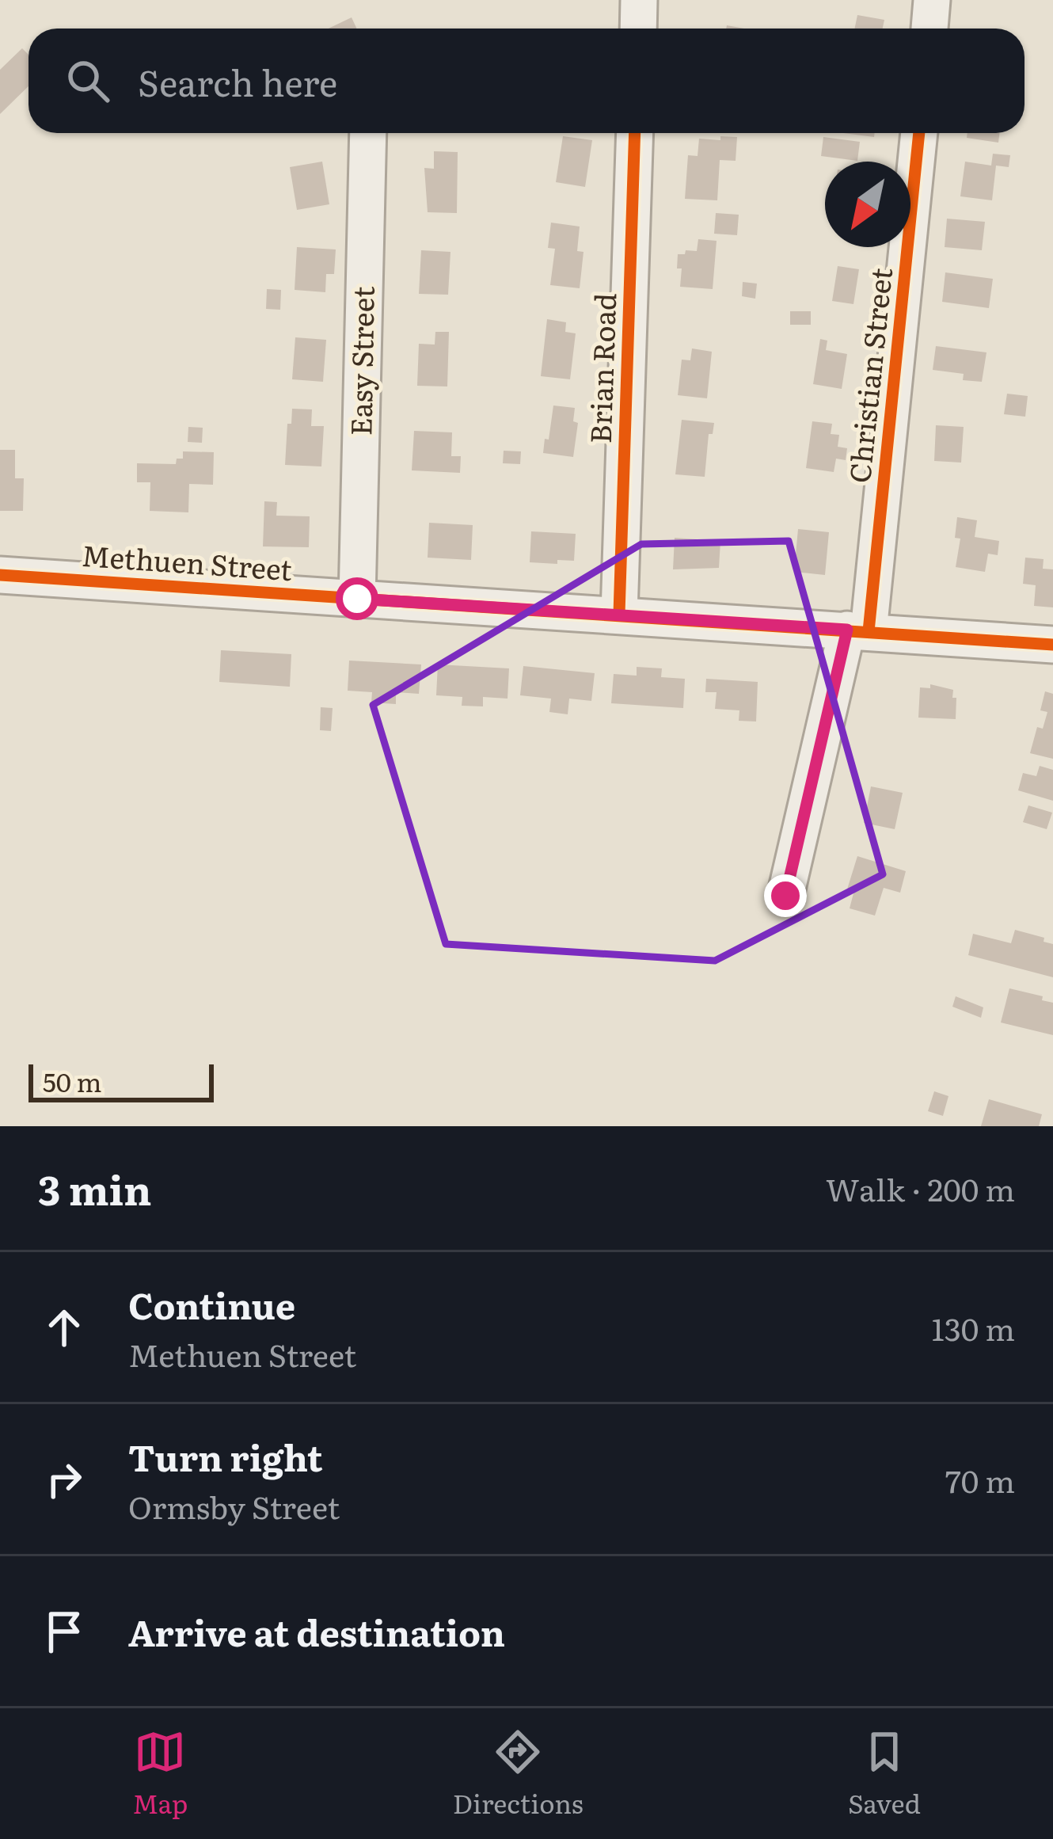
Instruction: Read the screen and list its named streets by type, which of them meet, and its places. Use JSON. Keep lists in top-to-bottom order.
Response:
{
  "streets": {
    "street": [
      "Easy Street",
      "Brian Road",
      "Christian Street",
      "Methuen Street"
    ]
  },
  "crossings": [
    ["Easy Street", "Methuen Street"],
    ["Brian Road", "Methuen Street"],
    ["Christian Street", "Methuen Street"]
  ],
  "scale_bar": "50 m",
  "north": "bottom left",
  "page": {
    "search": "Search here",
    "scale": "50 m",
    "heading": ["3 min", "Walk · 200 m"],
    "list": [
      ["Continue", "Methuen Street", "130 m"],
      ["Turn right", "Ormsby Street", "70 m"],
      "Arrive at destination"
    ],
    "nav": ["Map", "Directions", "Saved"]
  }
}
